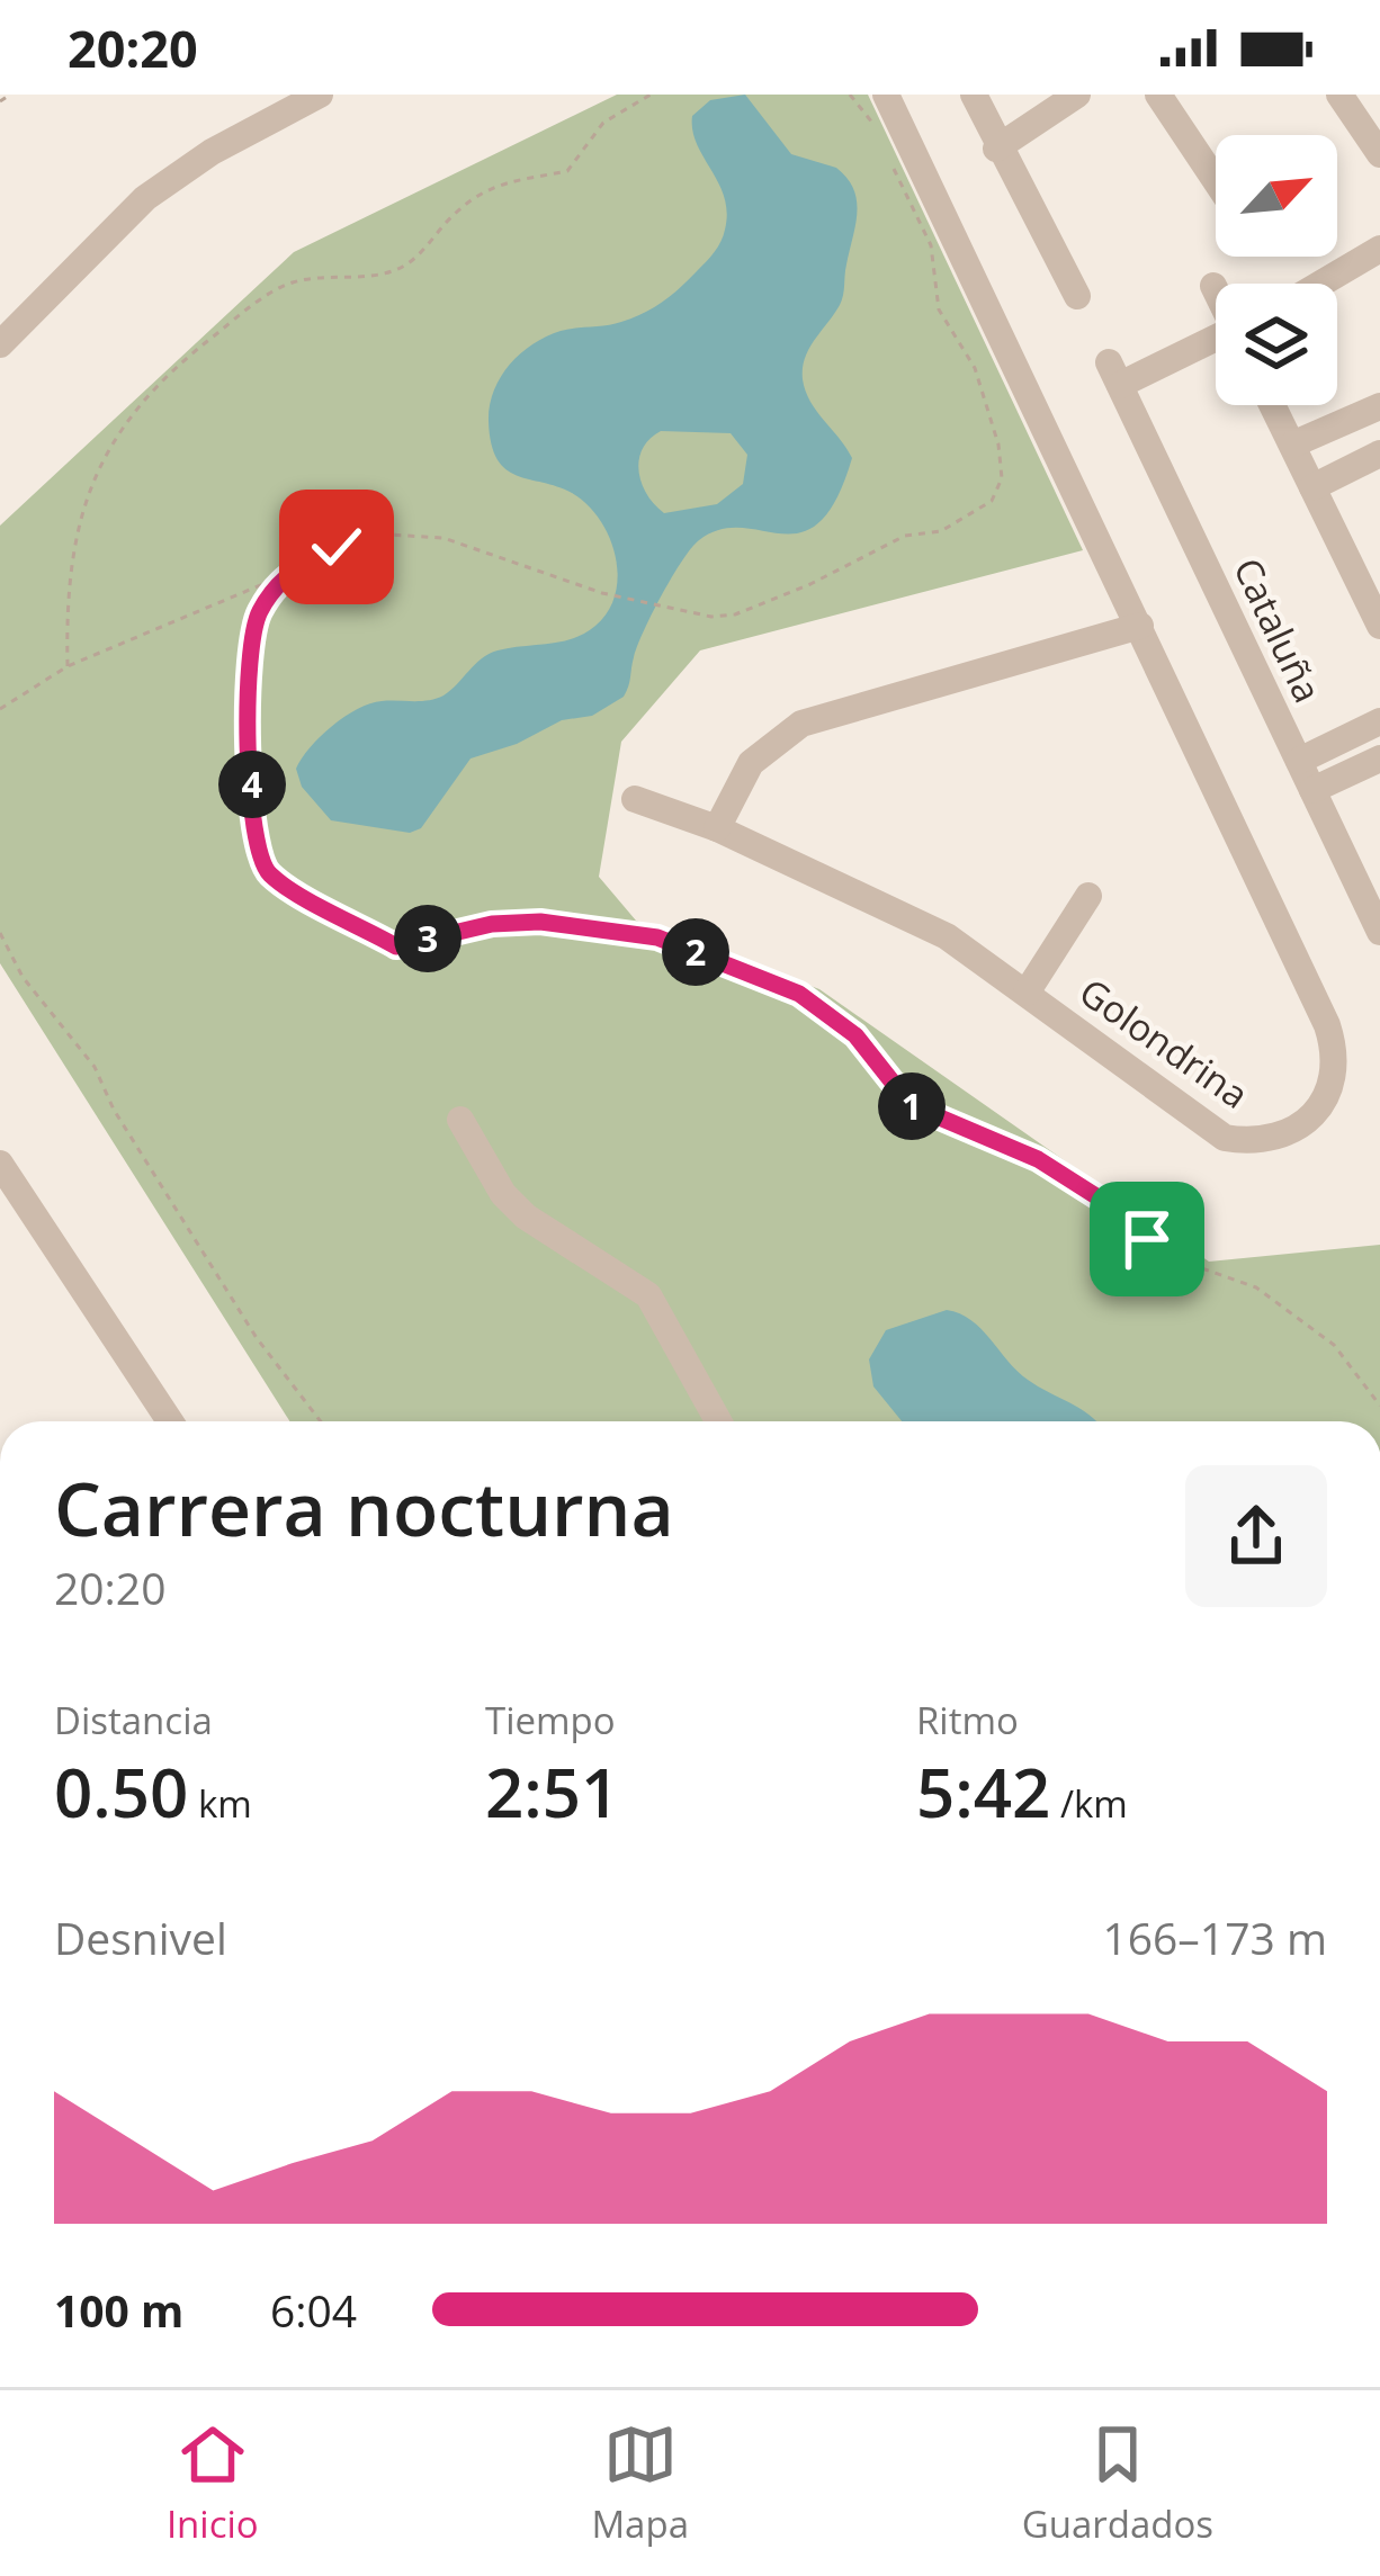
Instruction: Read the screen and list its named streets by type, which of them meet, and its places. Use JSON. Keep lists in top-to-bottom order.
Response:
{
  "streets": {
    "street": ["Cataluña", "Golondrina"]
  },
  "north": "top right",
  "page": {
    "status": "20:20",
    "pins": [
      "4",
      "3",
      "2",
      "1"
    ],
    "heading": ["Carrera nocturna", "20:20"],
    "stats": [
      ["Distancia", "0.50 km"],
      ["Tiempo", "2:51"],
      ["Ritmo", "5:42 /km"]
    ],
    "chart": ["Desnivel", "166–173 m"],
    "list": [
      {
        "name": "100 m",
        "note": "6:04"
      }
    ],
    "tabs": ["Inicio", "Mapa", "Guardados"]
  }
}
